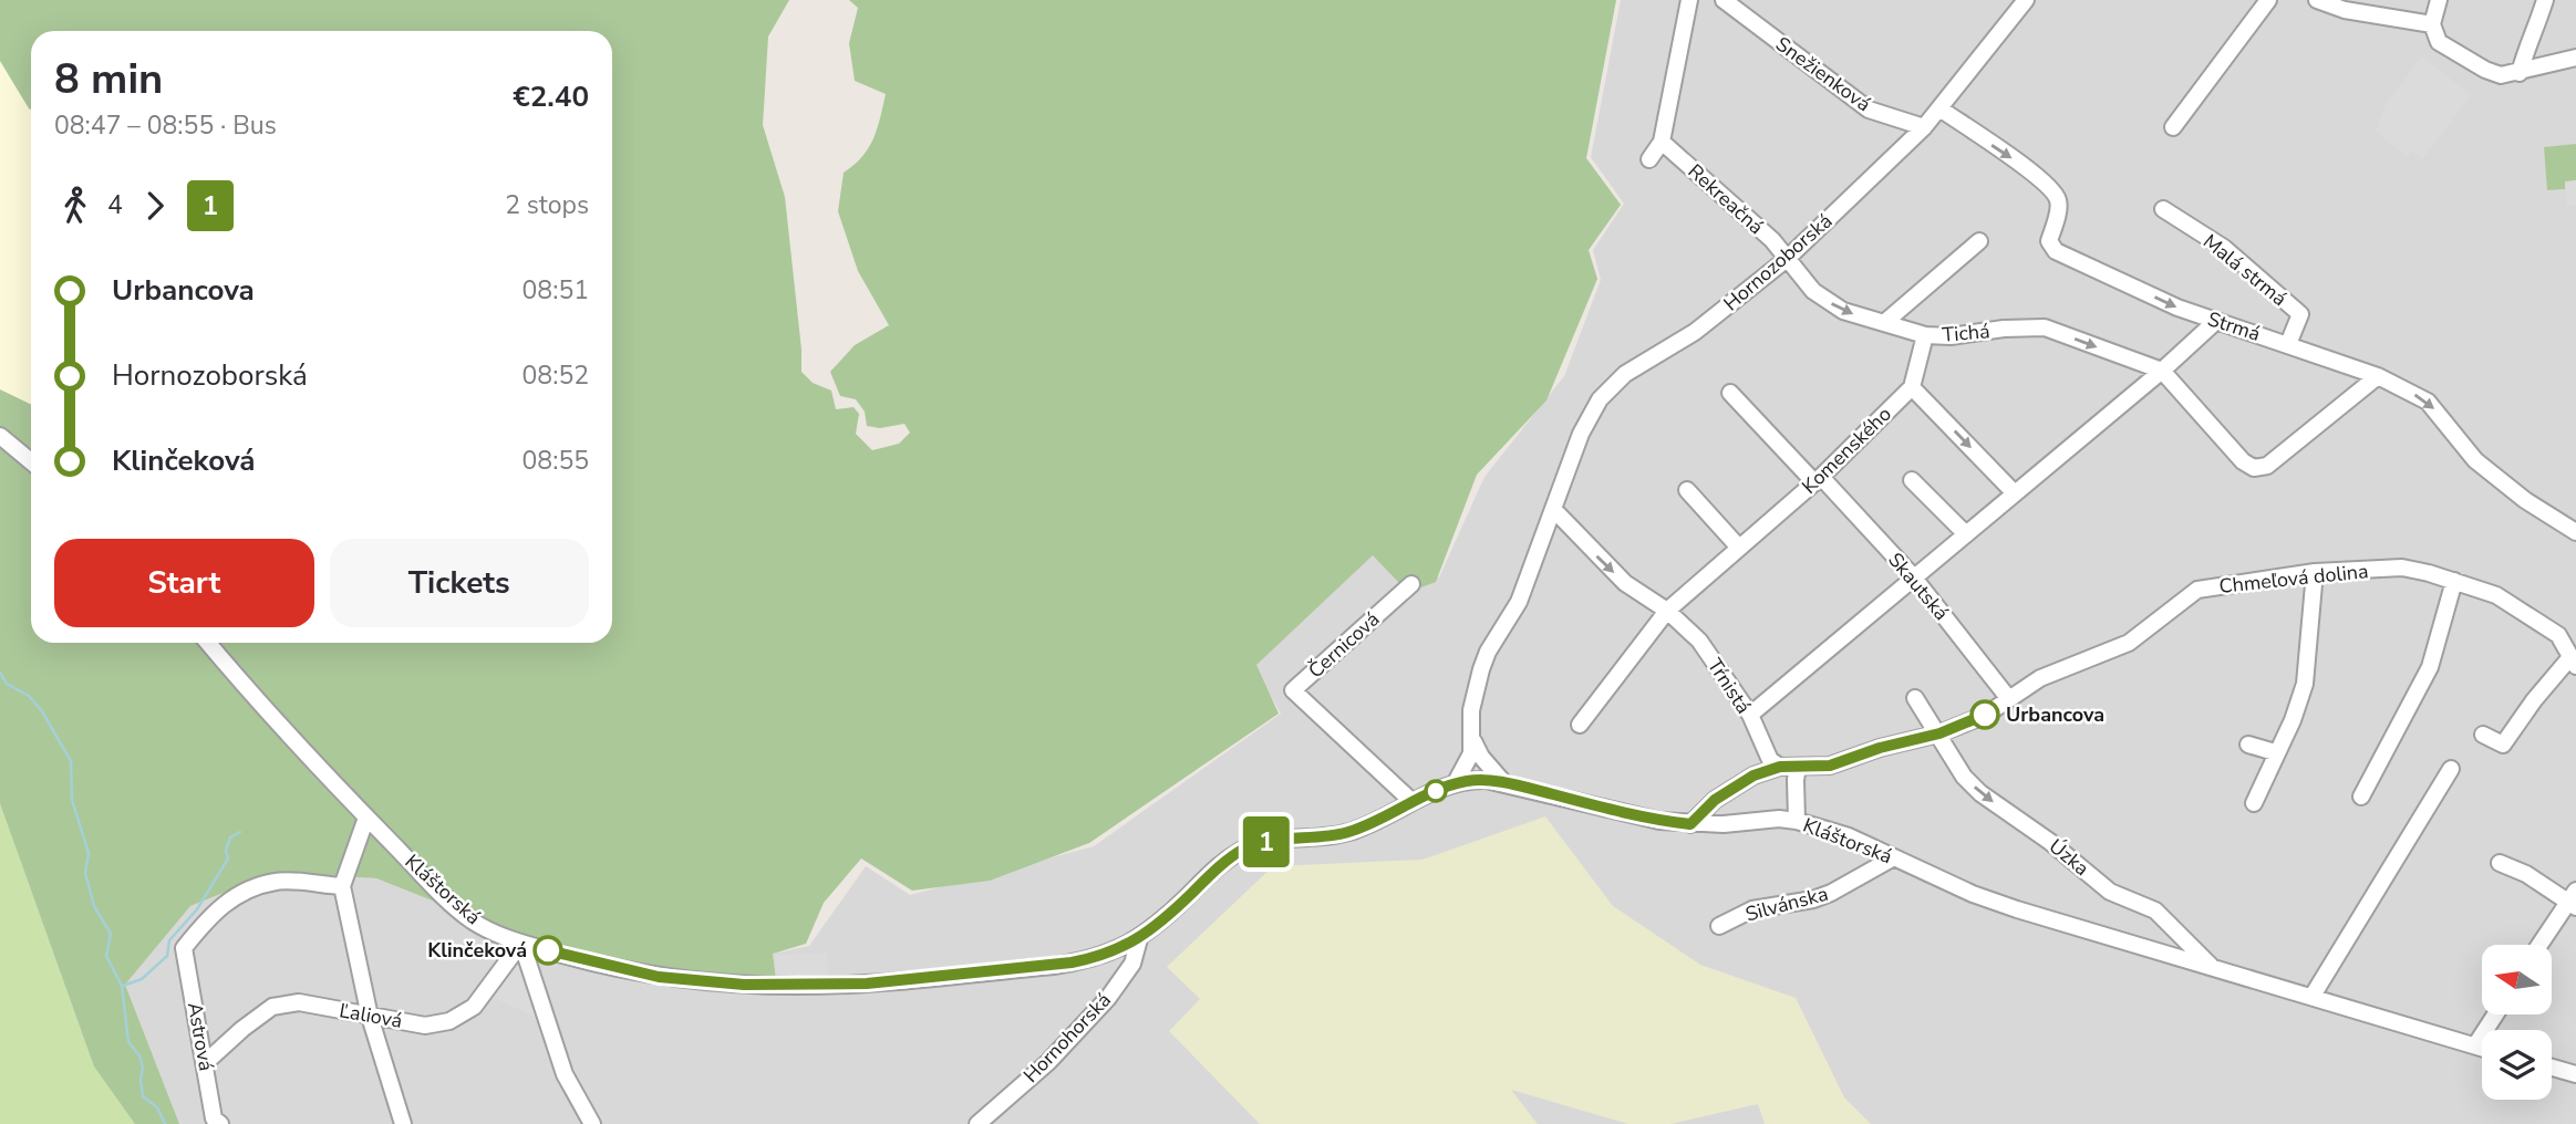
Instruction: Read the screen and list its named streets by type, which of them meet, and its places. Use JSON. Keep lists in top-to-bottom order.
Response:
{
  "streets": {
    "street": [
      "Snežienková",
      "Rekreačná",
      "Hornozoborská",
      "Malá strmá",
      "Strmá",
      "Tichá",
      "Komenského",
      "Chmeľová dolina",
      "Skautská",
      "Černicová",
      "Tŕnistá",
      "Kláštorská",
      "Úzka",
      "Silvánska",
      "Ľaliová",
      "Astrová",
      "Hornohorská"
    ]
  },
  "crossings": [
    ["Snežienková", "Hornozoborská"],
    ["Rekreačná", "Hornozoborská"],
    ["Rekreačná", "Tichá"],
    ["Hornozoborská", "Strmá"],
    ["Hornozoborská", "Tichá"],
    ["Hornozoborská", "Tŕnistá"],
    ["Hornozoborská", "Kláštorská"],
    ["Malá strmá", "Strmá"],
    ["Komenského", "Skautská"],
    ["Komenského", "Tŕnistá"],
    ["Chmeľová dolina", "Skautská"],
    ["Chmeľová dolina", "Tŕnistá"],
    ["Chmeľová dolina", "Kláštorská"],
    ["Chmeľová dolina", "Úzka"],
    ["Černicová", "Kláštorská"],
    ["Kláštorská", "Úzka"],
    ["Kláštorská", "Silvánska"],
    ["Kláštorská", "Ľaliová"],
    ["Kláštorská", "Hornohorská"],
    ["Ľaliová", "Astrová"]
  ],
  "one_way": ["Strmá", "Tichá", "Úzka"],
  "places": ["Urbancova", "Klinčeková"],
  "lines": ["bus line 1"],
  "north": "left",
  "page": {
    "on_map": "1",
    "heading": ["8 min", "08:47 – 08:55 · Bus", "€2.40"],
    "legs": ["4", "1", "2 stops"],
    "list": [
      {
        "name": "Urbancova",
        "value": "08:51"
      },
      {
        "name": "Hornozoborská",
        "value": "08:52"
      },
      {
        "name": "Klinčeková",
        "value": "08:55"
      }
    ],
    "buttons": ["Start", "Tickets"]
  }
}
